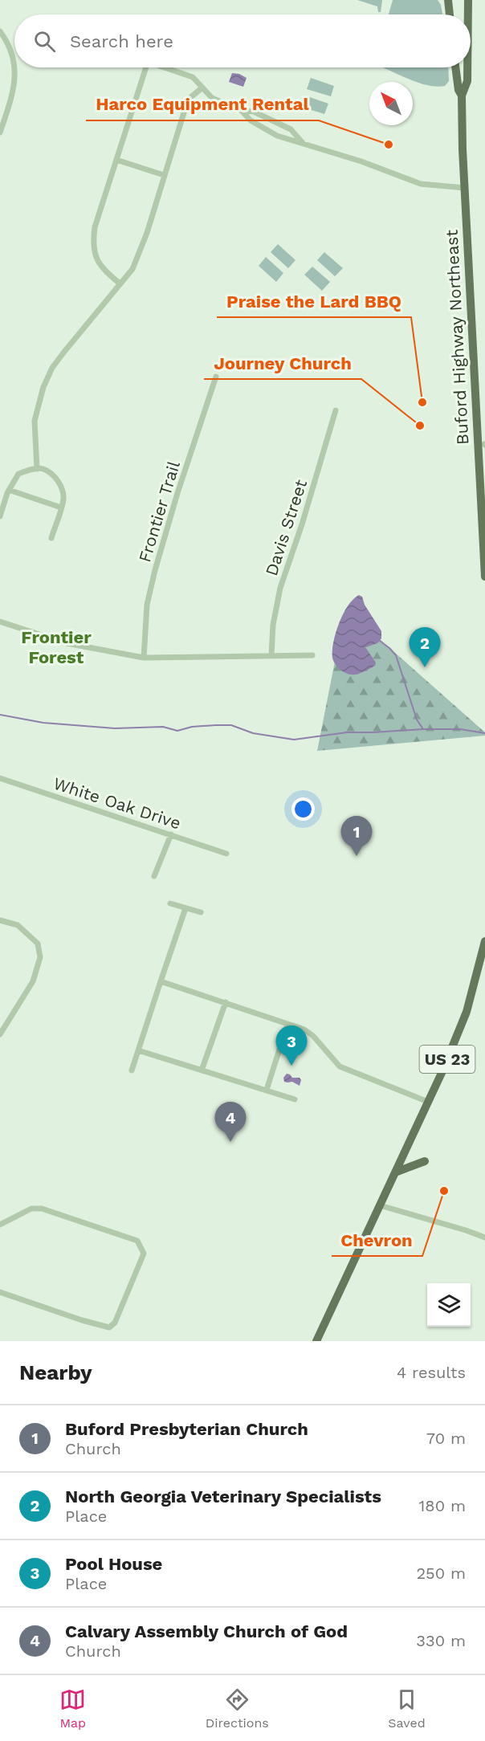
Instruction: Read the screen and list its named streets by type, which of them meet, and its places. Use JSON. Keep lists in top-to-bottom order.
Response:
{
  "streets": {
    "main road": ["Buford Highway Northeast", "US 23"],
    "street": ["Frontier Trail", "Davis Street", "White Oak Drive"]
  },
  "districts": ["Frontier Forest"],
  "places": [
    "Harco Equipment Rental",
    "Praise the Lard BBQ",
    "Journey Church",
    "Chevron"
  ],
  "north": "top left",
  "page": {
    "search": "Search here",
    "pins": [
      "2",
      "1",
      "3",
      "4"
    ],
    "heading": ["Nearby", "4 results"],
    "list": [
      {
        "mark": "1",
        "name": "Buford Presbyterian Church",
        "note": "Church",
        "value": "70 m"
      },
      {
        "mark": "2",
        "name": "North Georgia Veterinary Specialists",
        "note": "Place",
        "value": "180 m"
      },
      {
        "mark": "3",
        "name": "Pool House",
        "note": "Place",
        "value": "250 m"
      },
      {
        "mark": "4",
        "name": "Calvary Assembly Church of God",
        "note": "Church",
        "value": "330 m"
      }
    ],
    "nav": ["Map", "Directions", "Saved"]
  }
}
